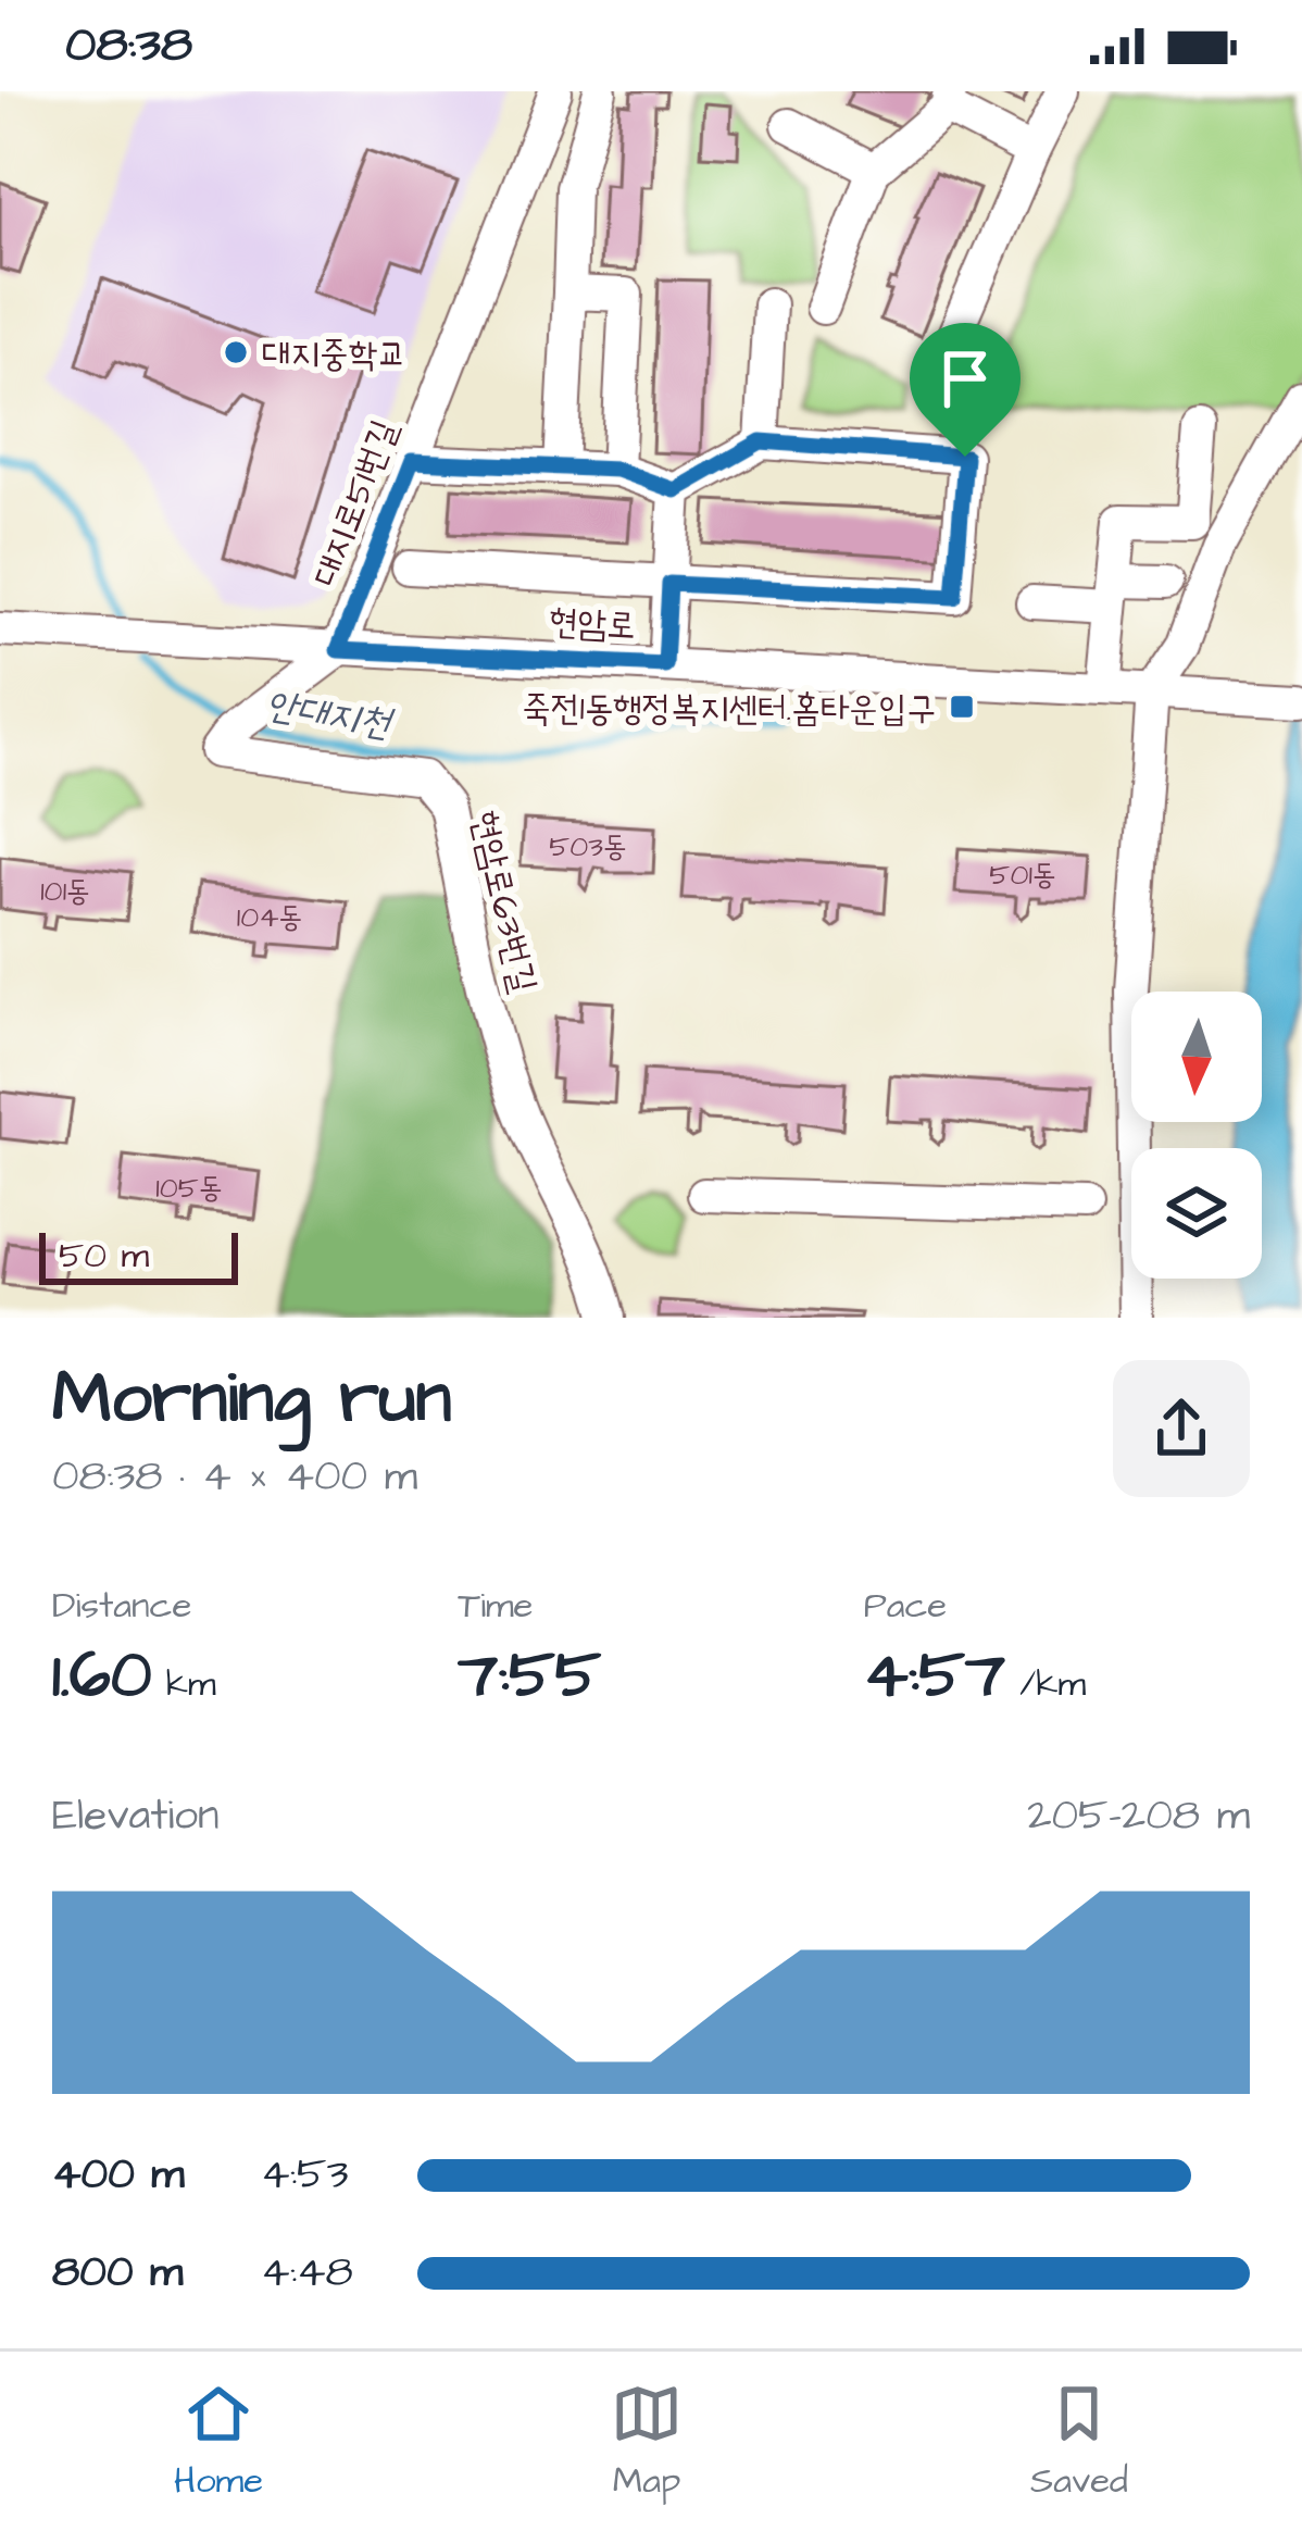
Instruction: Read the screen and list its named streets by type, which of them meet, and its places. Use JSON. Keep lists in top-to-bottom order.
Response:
{
  "streets": {
    "street": ["대지로51번길", "현암로", "현암로63번길"]
  },
  "crossings": [
    ["대지로51번길", "현암로"],
    ["대지로51번길", "현암로63번길"],
    ["현암로", "현암로63번길"]
  ],
  "water": ["안대지천"],
  "places": {
    "other": ["대지중학교"],
    "transit": ["죽전1동행정복지센터.홈타운입구"]
  },
  "house_numbers": [
    "503동",
    "501동",
    "101동",
    "104동",
    "105동"
  ],
  "scale_bar": "50 m",
  "north": "bottom",
  "page": {
    "status": "08:38",
    "scale": "50 m",
    "heading": ["Morning run", "08:38 · 4 × 400 m"],
    "stats": [
      ["Distance", "1.60 km"],
      ["Time", "7:55"],
      ["Pace", "4:57 /km"]
    ],
    "chart": ["Elevation", "205–208 m"],
    "list": [
      {
        "name": "400 m",
        "note": "4:53"
      },
      {
        "name": "800 m",
        "note": "4:48"
      }
    ],
    "tabs": ["Home", "Map", "Saved"]
  }
}
